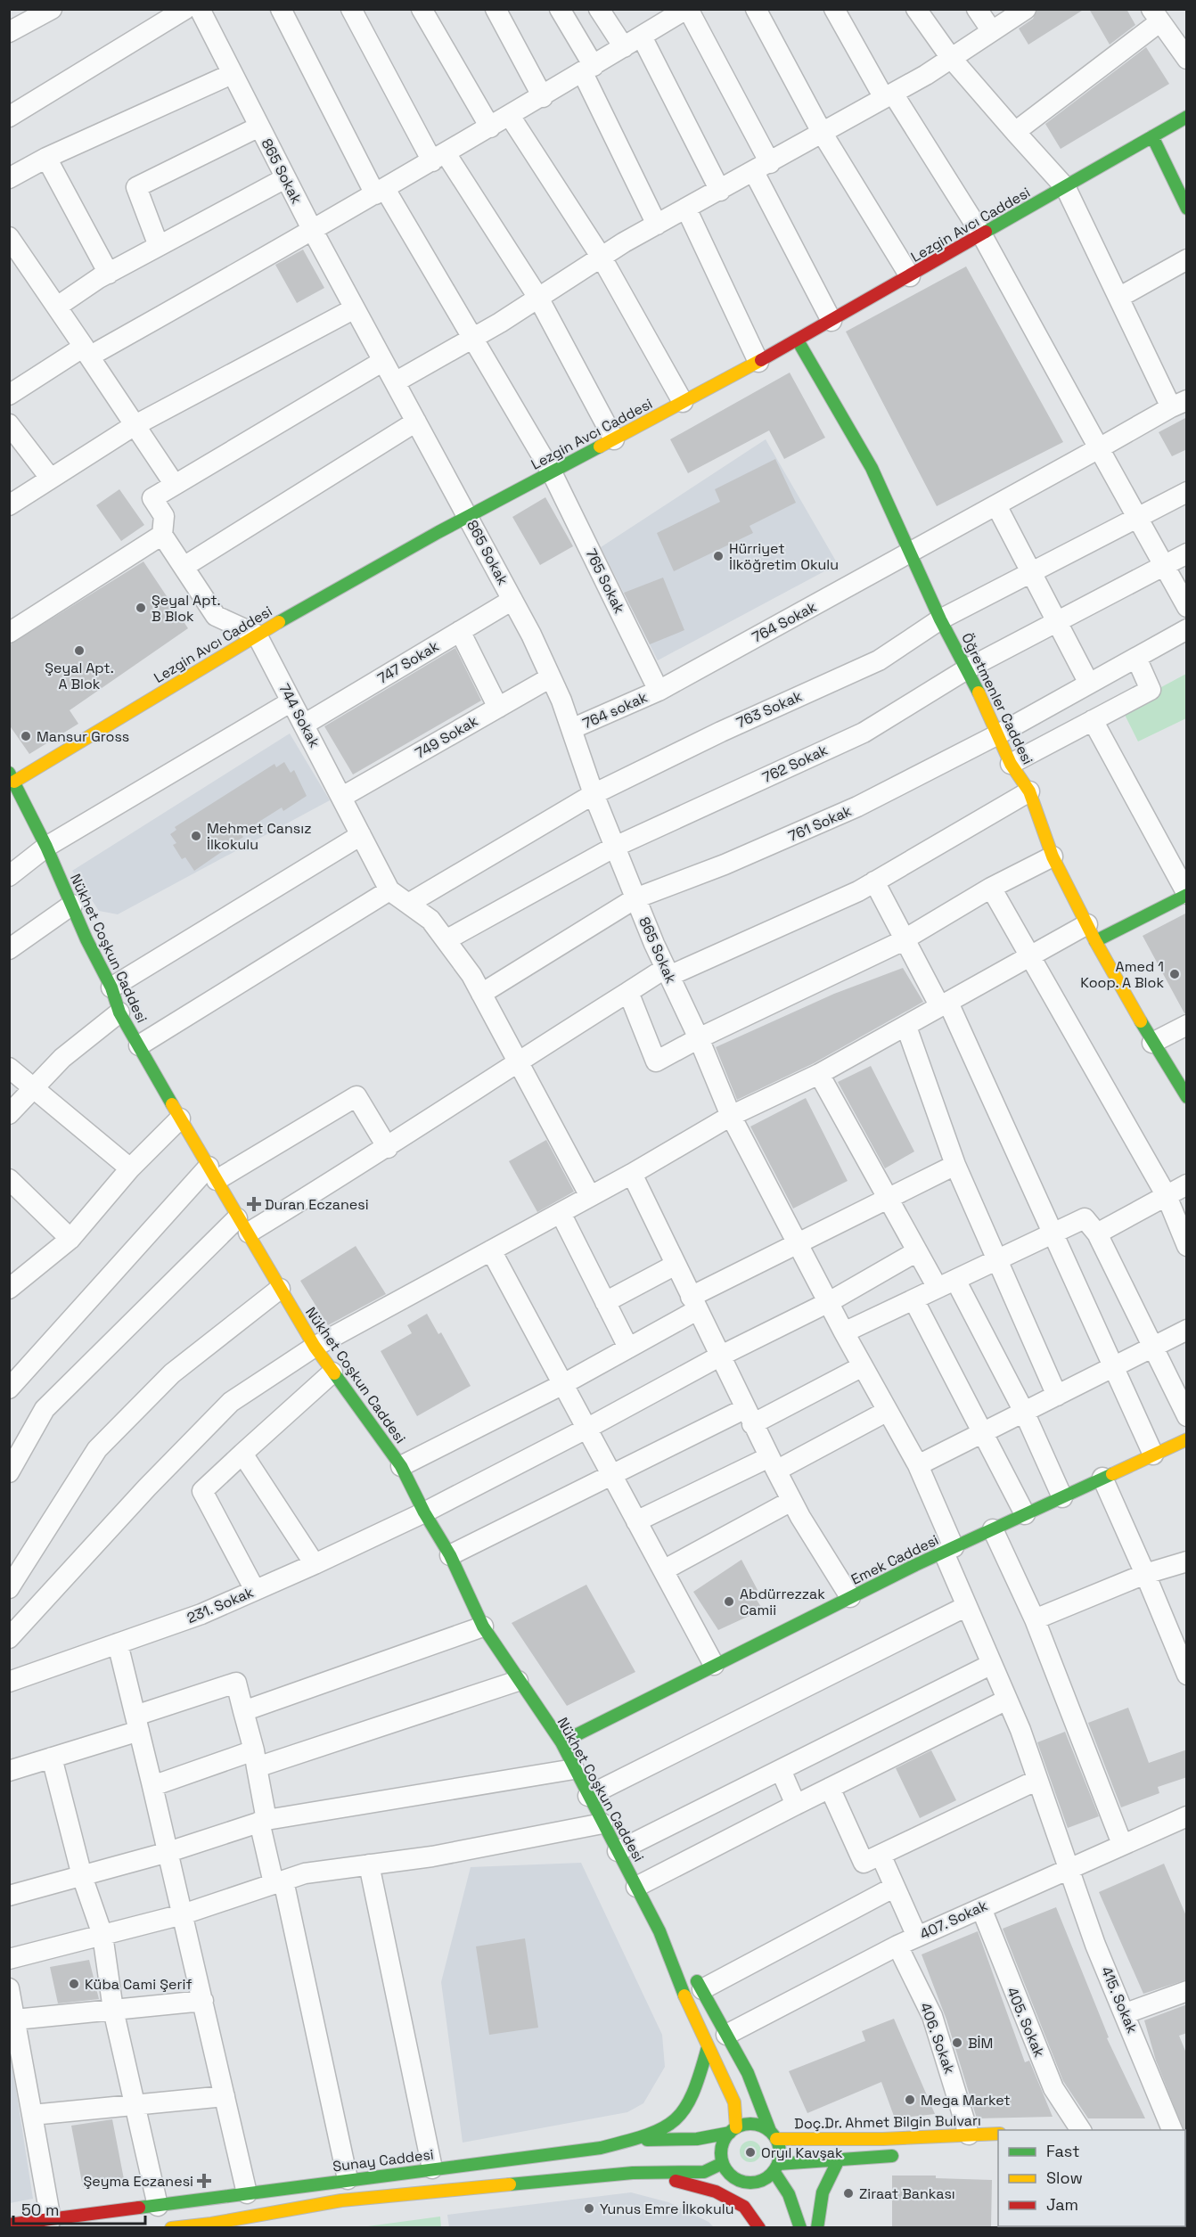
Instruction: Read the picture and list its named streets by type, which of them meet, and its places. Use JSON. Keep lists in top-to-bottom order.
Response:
{
  "streets": {
    "street": [
      "865 Sokak",
      "Lezgin Avcı Caddesi",
      "765 Sokak",
      "764 Sokak",
      "747 Sokak",
      "Öğretmenler Caddesi",
      "763 Sokak",
      "764 sokak",
      "744 Sokak",
      "749 Sokak",
      "762 Sokak",
      "761 Sokak",
      "Nükhet Coşkun Caddesi",
      "Emek Caddesi",
      "231. Sokak",
      "407. Sokak",
      "415. Sokak",
      "405. Sokak",
      "406. Sokak",
      "Doç.Dr. Ahmet Bilgin Bulvarı",
      "Sunay Caddesi"
    ]
  },
  "crossings": [
    ["865 Sokak", "Lezgin Avcı Caddesi"],
    ["865 Sokak", "747 Sokak"],
    ["865 Sokak", "763 Sokak"],
    ["865 Sokak", "764 sokak"],
    ["865 Sokak", "749 Sokak"],
    ["865 Sokak", "762 Sokak"],
    ["865 Sokak", "761 Sokak"],
    ["865 Sokak", "231. Sokak"],
    ["865 Sokak", "415. Sokak"],
    ["Lezgin Avcı Caddesi", "765 Sokak"],
    ["Lezgin Avcı Caddesi", "Öğretmenler Caddesi"],
    ["Lezgin Avcı Caddesi", "744 Sokak"],
    ["Lezgin Avcı Caddesi", "Nükhet Coşkun Caddesi"],
    ["765 Sokak", "764 Sokak"],
    ["765 Sokak", "764 sokak"],
    ["764 Sokak", "Öğretmenler Caddesi"],
    ["764 Sokak", "764 sokak"],
    ["747 Sokak", "744 Sokak"],
    ["Öğretmenler Caddesi", "763 Sokak"],
    ["Öğretmenler Caddesi", "762 Sokak"],
    ["Öğretmenler Caddesi", "761 Sokak"],
    ["744 Sokak", "749 Sokak"],
    ["Nükhet Coşkun Caddesi", "Emek Caddesi"],
    ["Nükhet Coşkun Caddesi", "231. Sokak"],
    ["Emek Caddesi", "415. Sokak"],
    ["407. Sokak", "415. Sokak"],
    ["407. Sokak", "405. Sokak"],
    ["407. Sokak", "406. Sokak"],
    ["406. Sokak", "Doç.Dr. Ahmet Bilgin Bulvarı"]
  ],
  "places": {
    "other": [
      "Hürriyet İlköğretim Okulu",
      "Şeyal Apt. B Blok",
      "Şeyal Apt. A Blok",
      "Mansur Gross",
      "Mehmet Cansız İlkokulu",
      "Amed 1 Koop. A Blok",
      "Abdürrezzak Camii",
      "Küba Cami Şerif",
      "BİM",
      "Mega Market",
      "Oryıl Kavşak",
      "Ziraat Bankası",
      "Yunus Emre İlkokulu"
    ],
    "health": ["Duran Eczanesi", "Şeyma Eczanesi"]
  },
  "legend": ["Fast", "Slow", "Jam"],
  "scale_bar": "50 m"
}
